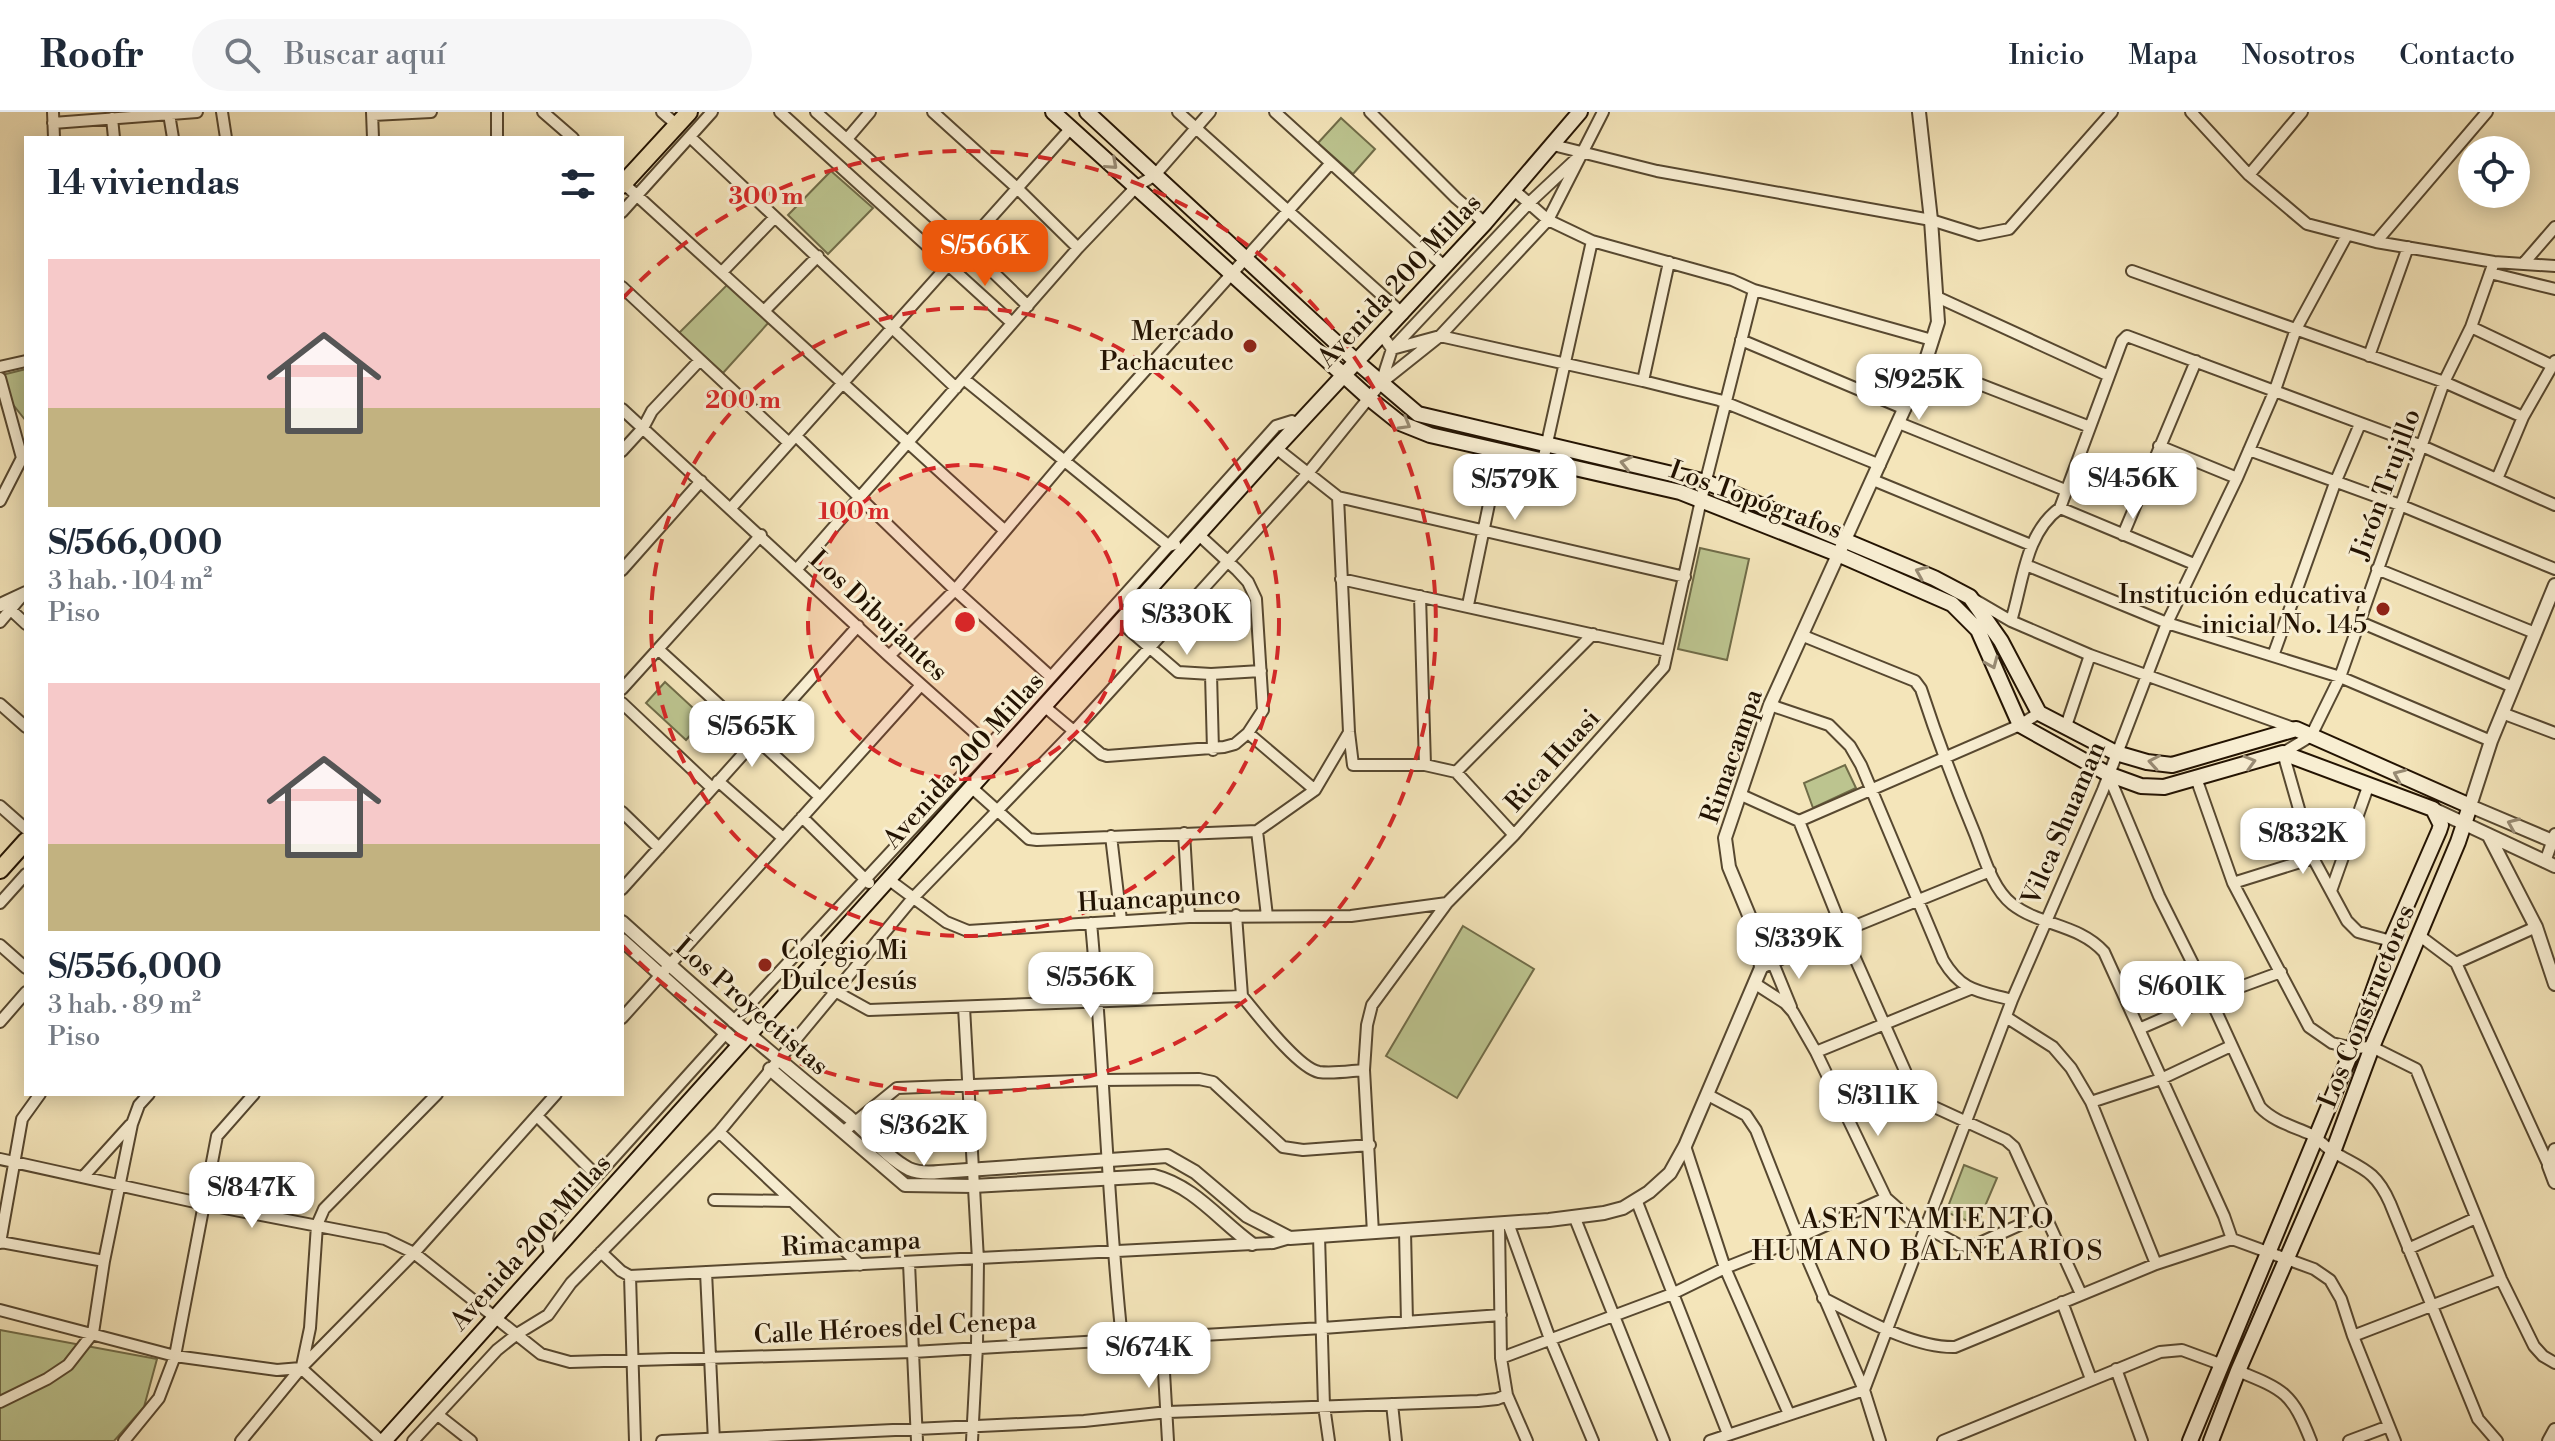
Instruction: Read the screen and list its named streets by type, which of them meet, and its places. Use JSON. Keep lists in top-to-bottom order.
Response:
{
  "streets": {
    "main road": ["Avenida 200 Millas", "Los Topógrafos", "Los Constructores"],
    "street": [
      "Jirón Trujillo",
      "Los Dibujantes",
      "Rimacampa",
      "Rica Huasi",
      "Vilca Shuaman",
      "Huancapunco",
      "Los Proyectistas",
      "Calle Héroes del Cenepa"
    ]
  },
  "crossings": [
    ["Avenida 200 Millas", "Los Topógrafos"],
    ["Avenida 200 Millas", "Los Dibujantes"],
    ["Avenida 200 Millas", "Huancapunco"],
    ["Avenida 200 Millas", "Los Proyectistas"],
    ["Avenida 200 Millas", "Calle Héroes del Cenepa"],
    ["Los Topógrafos", "Rimacampa"],
    ["Los Topógrafos", "Rica Huasi"],
    ["Rimacampa", "Los Proyectistas"],
    ["Rica Huasi", "Huancapunco"]
  ],
  "districts": ["ASENTAMIENTO HUMANO BALNEARIOS"],
  "places": ["Mercado Pachacutec", "Institución educativa inicial No. 145", "Colegio Mi Dulce Jesús"],
  "page": {
    "header": "Roofr",
    "search": "Buscar aquí",
    "nav": [
      "Inicio",
      "Mapa",
      "Nosotros",
      "Contacto"
    ],
    "heading": "14 viviendas",
    "price": [
      "S/566K",
      "S/925K",
      "S/456K",
      "S/579K",
      "S/330K",
      "S/565K",
      "S/832K",
      "S/339K",
      "S/556K",
      "S/601K",
      "S/311K",
      "S/362K",
      "S/847K",
      "S/674K"
    ],
    "list": [
      {
        "name": "S/566,000",
        "note": "3 hab. · 104 m² · Piso"
      },
      {
        "name": "S/556,000",
        "note": "3 hab. · 89 m² · Piso"
      }
    ]
  },
  "rings": ["300 m", "200 m", "100 m"]
}
